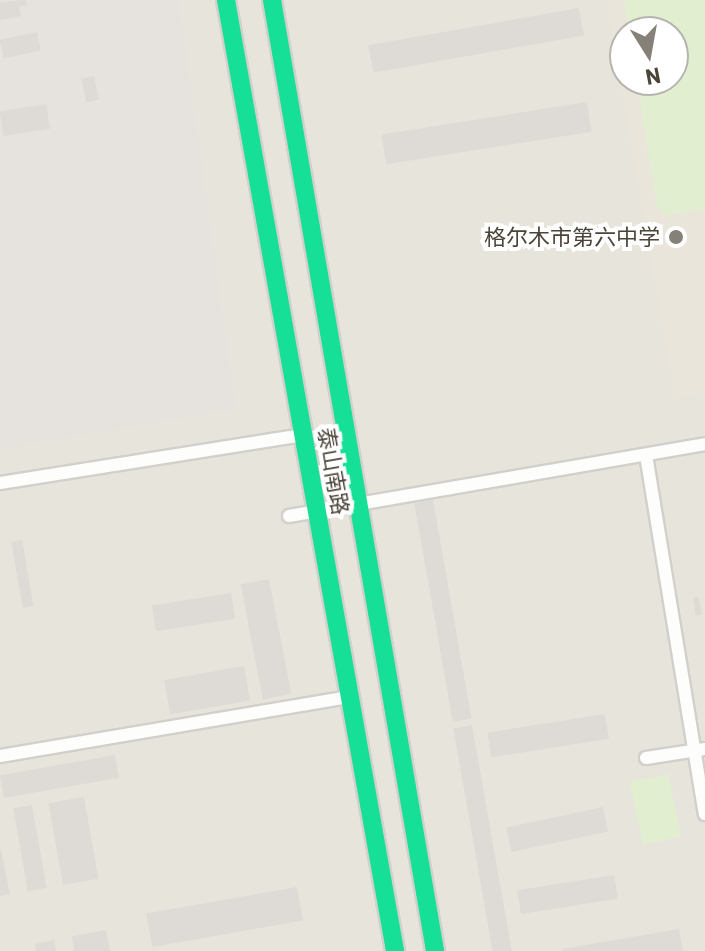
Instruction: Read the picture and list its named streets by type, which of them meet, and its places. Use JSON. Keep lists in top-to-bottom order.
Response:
{
  "streets": {
    "street": ["泰山南路"]
  },
  "places": ["格尔木市第六中学"],
  "north": "bottom"
}
